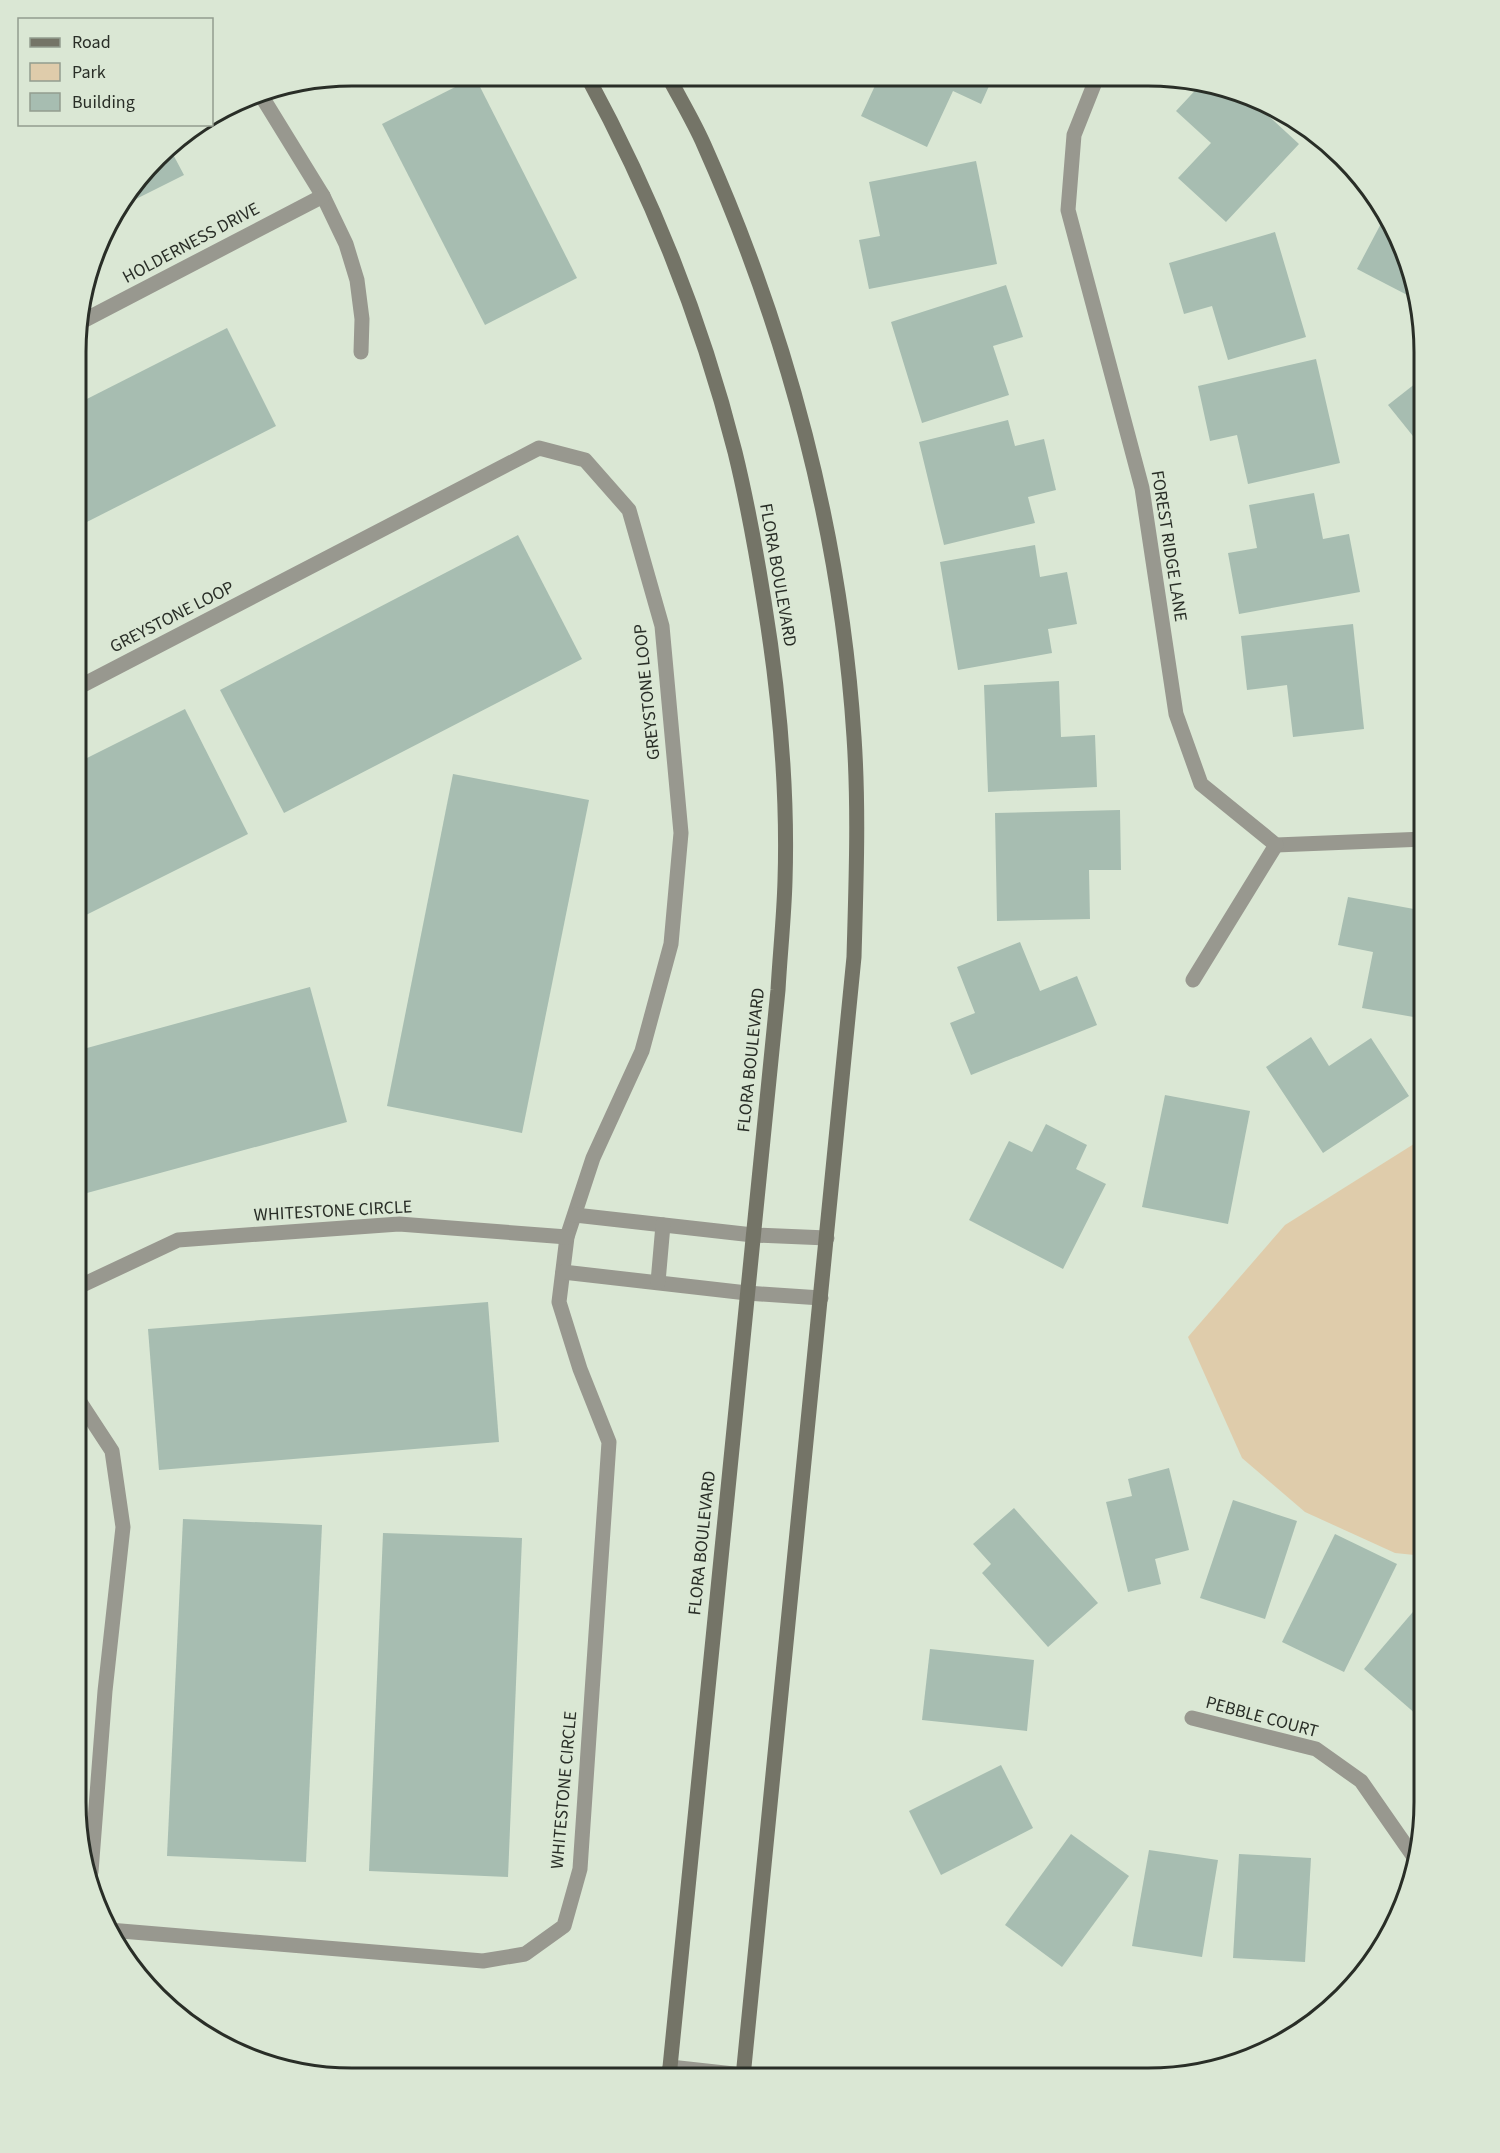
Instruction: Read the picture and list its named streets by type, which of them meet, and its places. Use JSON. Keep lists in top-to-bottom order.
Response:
{
  "streets": {
    "street": [
      "HOLDERNESS DRIVE",
      "FOREST RIDGE LANE",
      "FLORA BOULEVARD",
      "GREYSTONE LOOP",
      "WHITESTONE CIRCLE",
      "PEBBLE COURT"
    ]
  },
  "crossings": [
    ["GREYSTONE LOOP", "WHITESTONE CIRCLE"]
  ],
  "legend": ["Road", "Park", "Building"]
}
